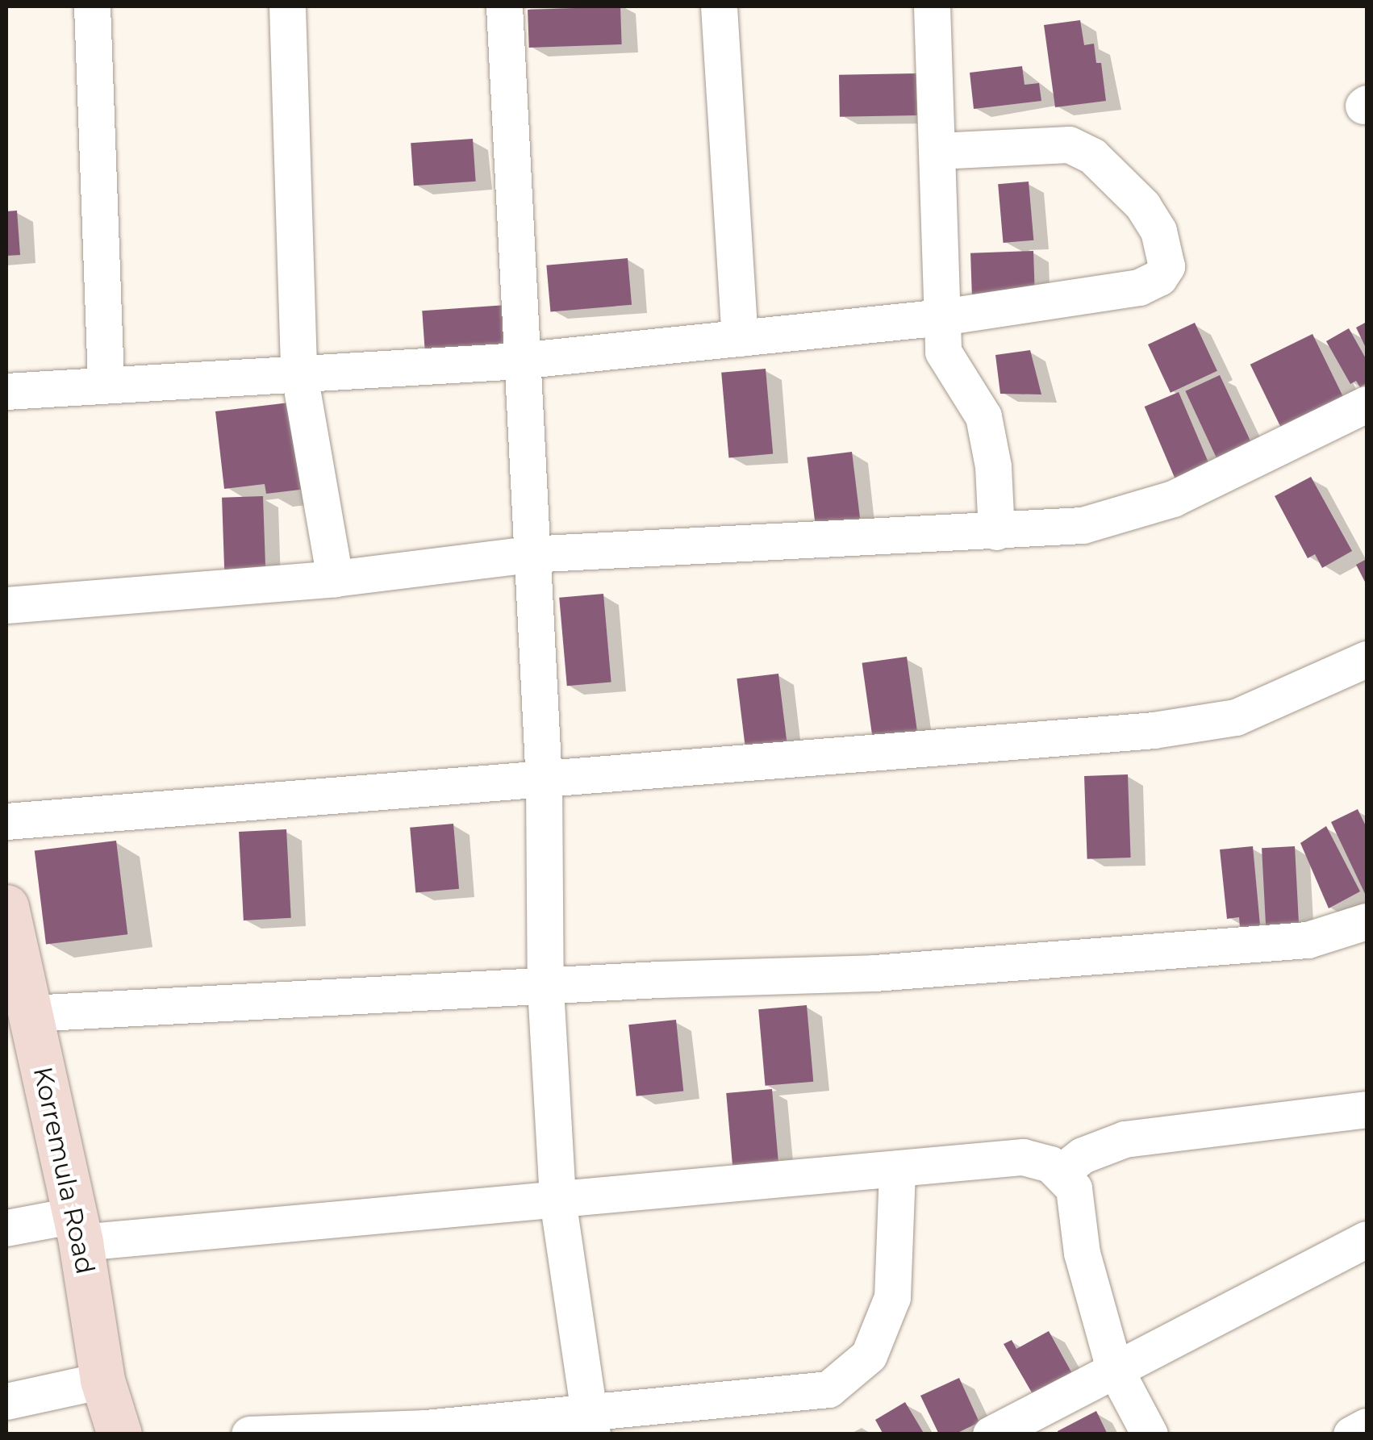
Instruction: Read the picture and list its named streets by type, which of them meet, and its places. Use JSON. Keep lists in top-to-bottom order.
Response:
{
  "streets": {
    "street": ["Korremula Road"]
  }
}
